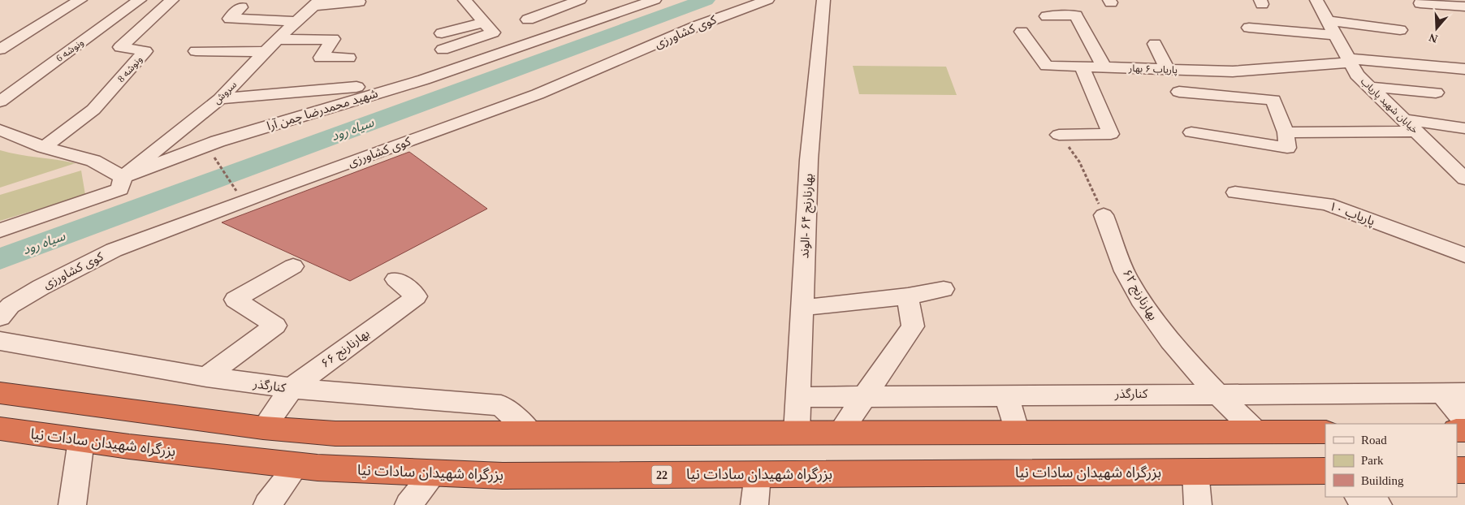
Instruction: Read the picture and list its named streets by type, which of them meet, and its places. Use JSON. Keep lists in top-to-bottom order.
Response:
{
  "streets": {
    "highway": ["بزرگراه شهیدان سادات نیا", "22"],
    "street": [
      "کوی کشاورزی",
      "ونوشه 6",
      "ونوشه 8",
      "پاریاب ۶ بهار",
      "سروش",
      "خیابان شهید پاریاب",
      "شهید محمدرضا چمن آرا",
      "پاریاب ۱۰",
      "بهارنارنج ۶۴ -الوند",
      "بهارنارنج ۶۲",
      "بهارنارنج ۶۶",
      "کنارگذر"
    ]
  },
  "crossings": [
    ["پاریاب ۶ بهار", "خیابان شهید پاریاب"],
    ["سروش", "شهید محمدرضا چمن آرا"],
    ["بهارنارنج ۶۴ -الوند", "کنارگذر"],
    ["بهارنارنج ۶۲", "کنارگذر"],
    ["بهارنارنج ۶۶", "کنارگذر"]
  ],
  "water": ["سیاه رود"],
  "legend": ["Road", "Park", "Building"],
  "north": "bottom"
}
